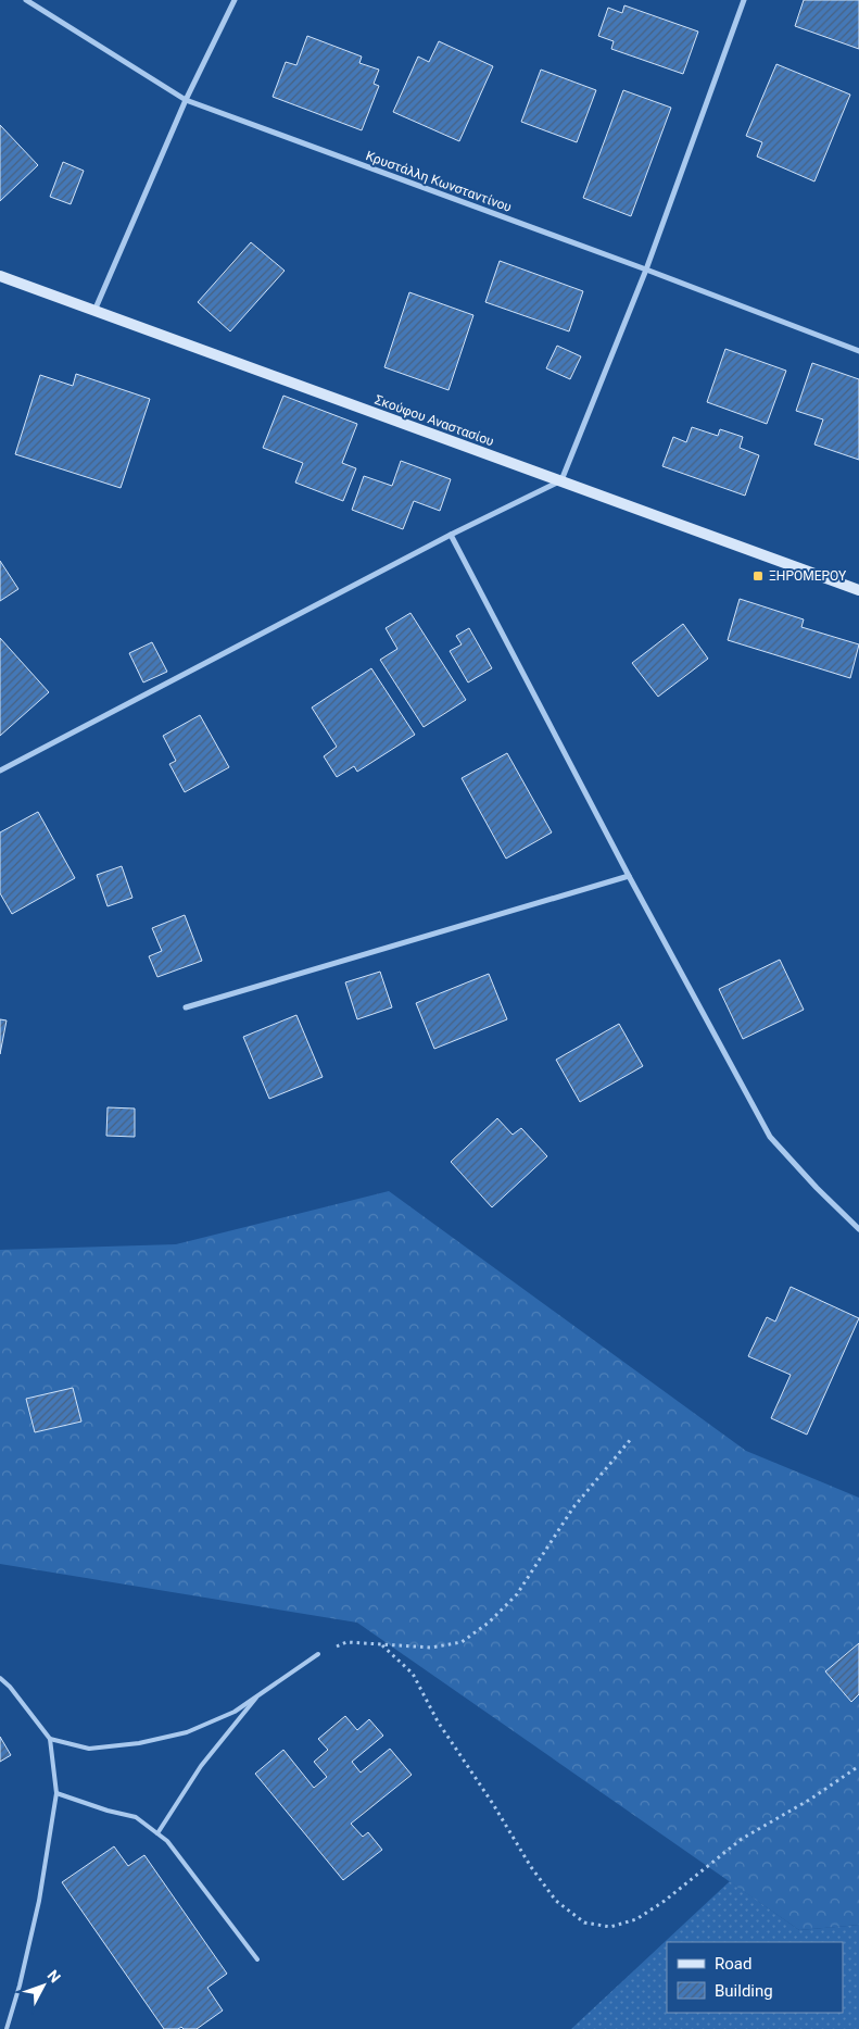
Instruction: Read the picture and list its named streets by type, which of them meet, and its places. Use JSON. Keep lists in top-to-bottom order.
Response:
{
  "streets": {
    "main road": ["Σκούφου Αναστασίου"],
    "street": ["Κρυστάλλη Κωνσταντίνου"]
  },
  "places": {
    "transit": ["ΞΗΡΟΜΕΡΟΥ"]
  },
  "legend": ["Road", "Building"],
  "north": "top right"
}
